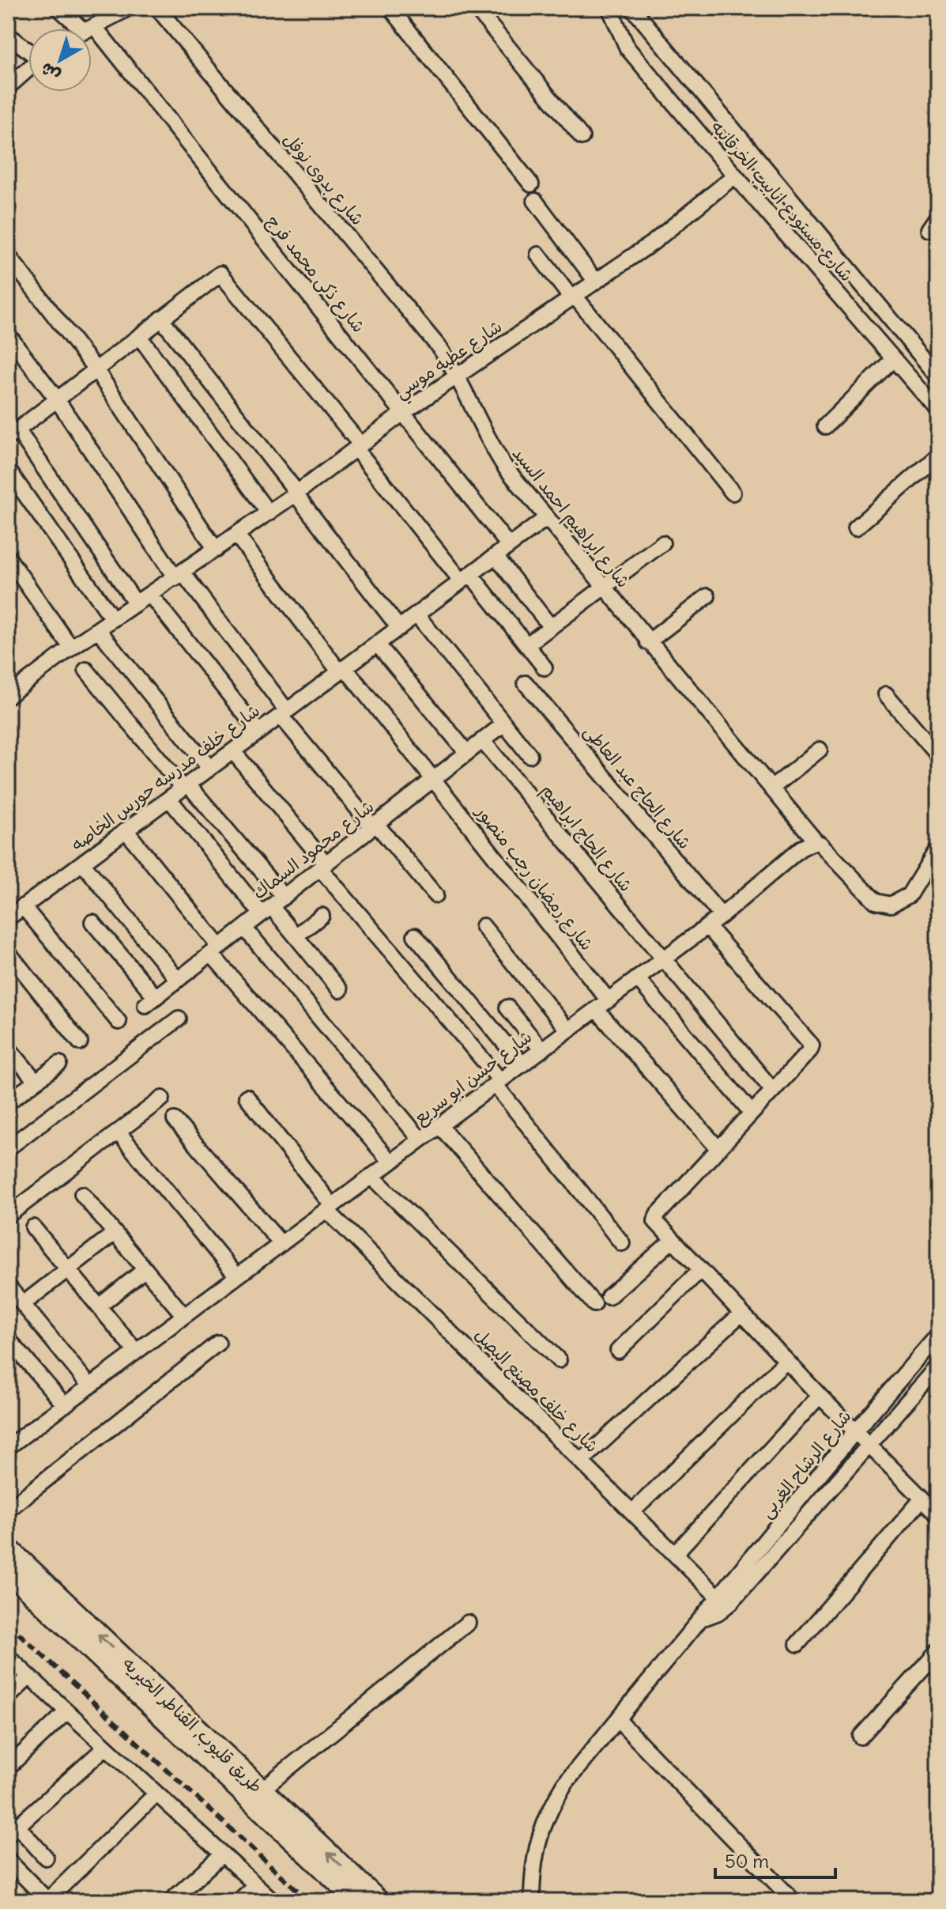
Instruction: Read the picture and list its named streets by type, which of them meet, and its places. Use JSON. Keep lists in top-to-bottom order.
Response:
{
  "streets": {
    "main road": ["طريق قليوب, القناطر الخيريه"],
    "street": [
      "شارع بدوى نوفل",
      "شارع مستودع انابيب الخرقانيه",
      "شارع ذكى محمد فرج",
      "شارع عطيه موسي",
      "شارع ابراهيم احمد السيد",
      "شارع خلف مدرسه حورس الخاصه",
      "شارع الحاج عبد العاطى",
      "شارع الحاج ابراهيم",
      "شارع محمود السماك",
      "شارع رمضان رجب منصور",
      "شارع حسن ابو سريع",
      "شارع خلف مصنع البصل",
      "شارع الرشاح الغربى"
    ]
  },
  "crossings": [
    ["شارع بدوى نوفل", "شارع عطيه موسي"],
    ["شارع بدوى نوفل", "شارع ابراهيم احمد السيد"],
    ["شارع مستودع انابيب الخرقانيه", "شارع عطيه موسي"],
    ["شارع ذكى محمد فرج", "شارع عطيه موسي"],
    ["شارع ذكى محمد فرج", "شارع خلف مدرسه حورس الخاصه"],
    ["شارع عطيه موسي", "شارع ابراهيم احمد السيد"],
    ["شارع عطيه موسي", "شارع رمضان رجب منصور"],
    ["شارع ابراهيم احمد السيد", "شارع خلف مدرسه حورس الخاصه"],
    ["شارع ابراهيم احمد السيد", "شارع حسن ابو سريع"],
    ["شارع خلف مدرسه حورس الخاصه", "شارع رمضان رجب منصور"],
    ["شارع الحاج عبد العاطى", "شارع حسن ابو سريع"],
    ["شارع الحاج ابراهيم", "شارع محمود السماك"],
    ["شارع الحاج ابراهيم", "شارع حسن ابو سريع"],
    ["شارع محمود السماك", "شارع رمضان رجب منصور"],
    ["شارع رمضان رجب منصور", "شارع حسن ابو سريع"],
    ["شارع حسن ابو سريع", "شارع خلف مصنع البصل"],
    ["شارع خلف مصنع البصل", "شارع الرشاح الغربى"]
  ],
  "scale_bar": "50 m",
  "north": "bottom left"
}
